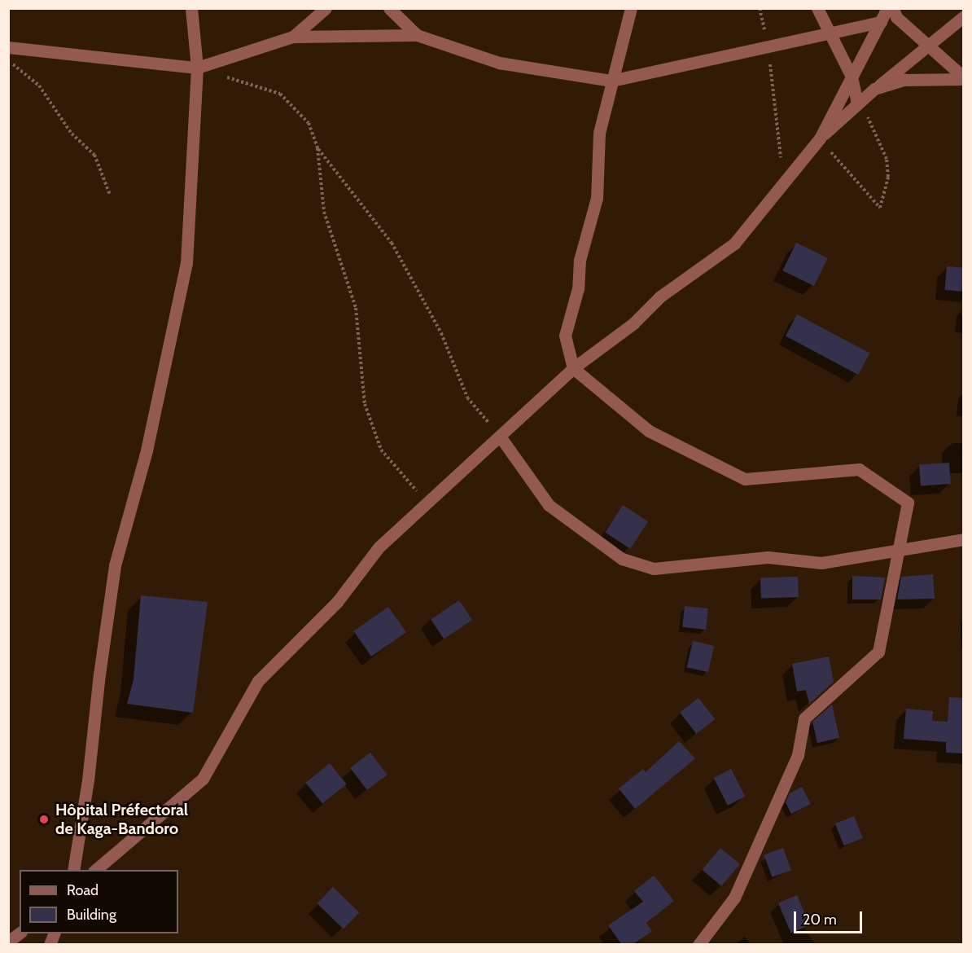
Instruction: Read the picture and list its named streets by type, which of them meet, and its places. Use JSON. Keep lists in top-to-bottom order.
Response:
{
  "places": ["Hôpital Préfectoral de Kaga-Bandoro"],
  "legend": ["Road", "Building"],
  "scale_bar": "20 m"
}
